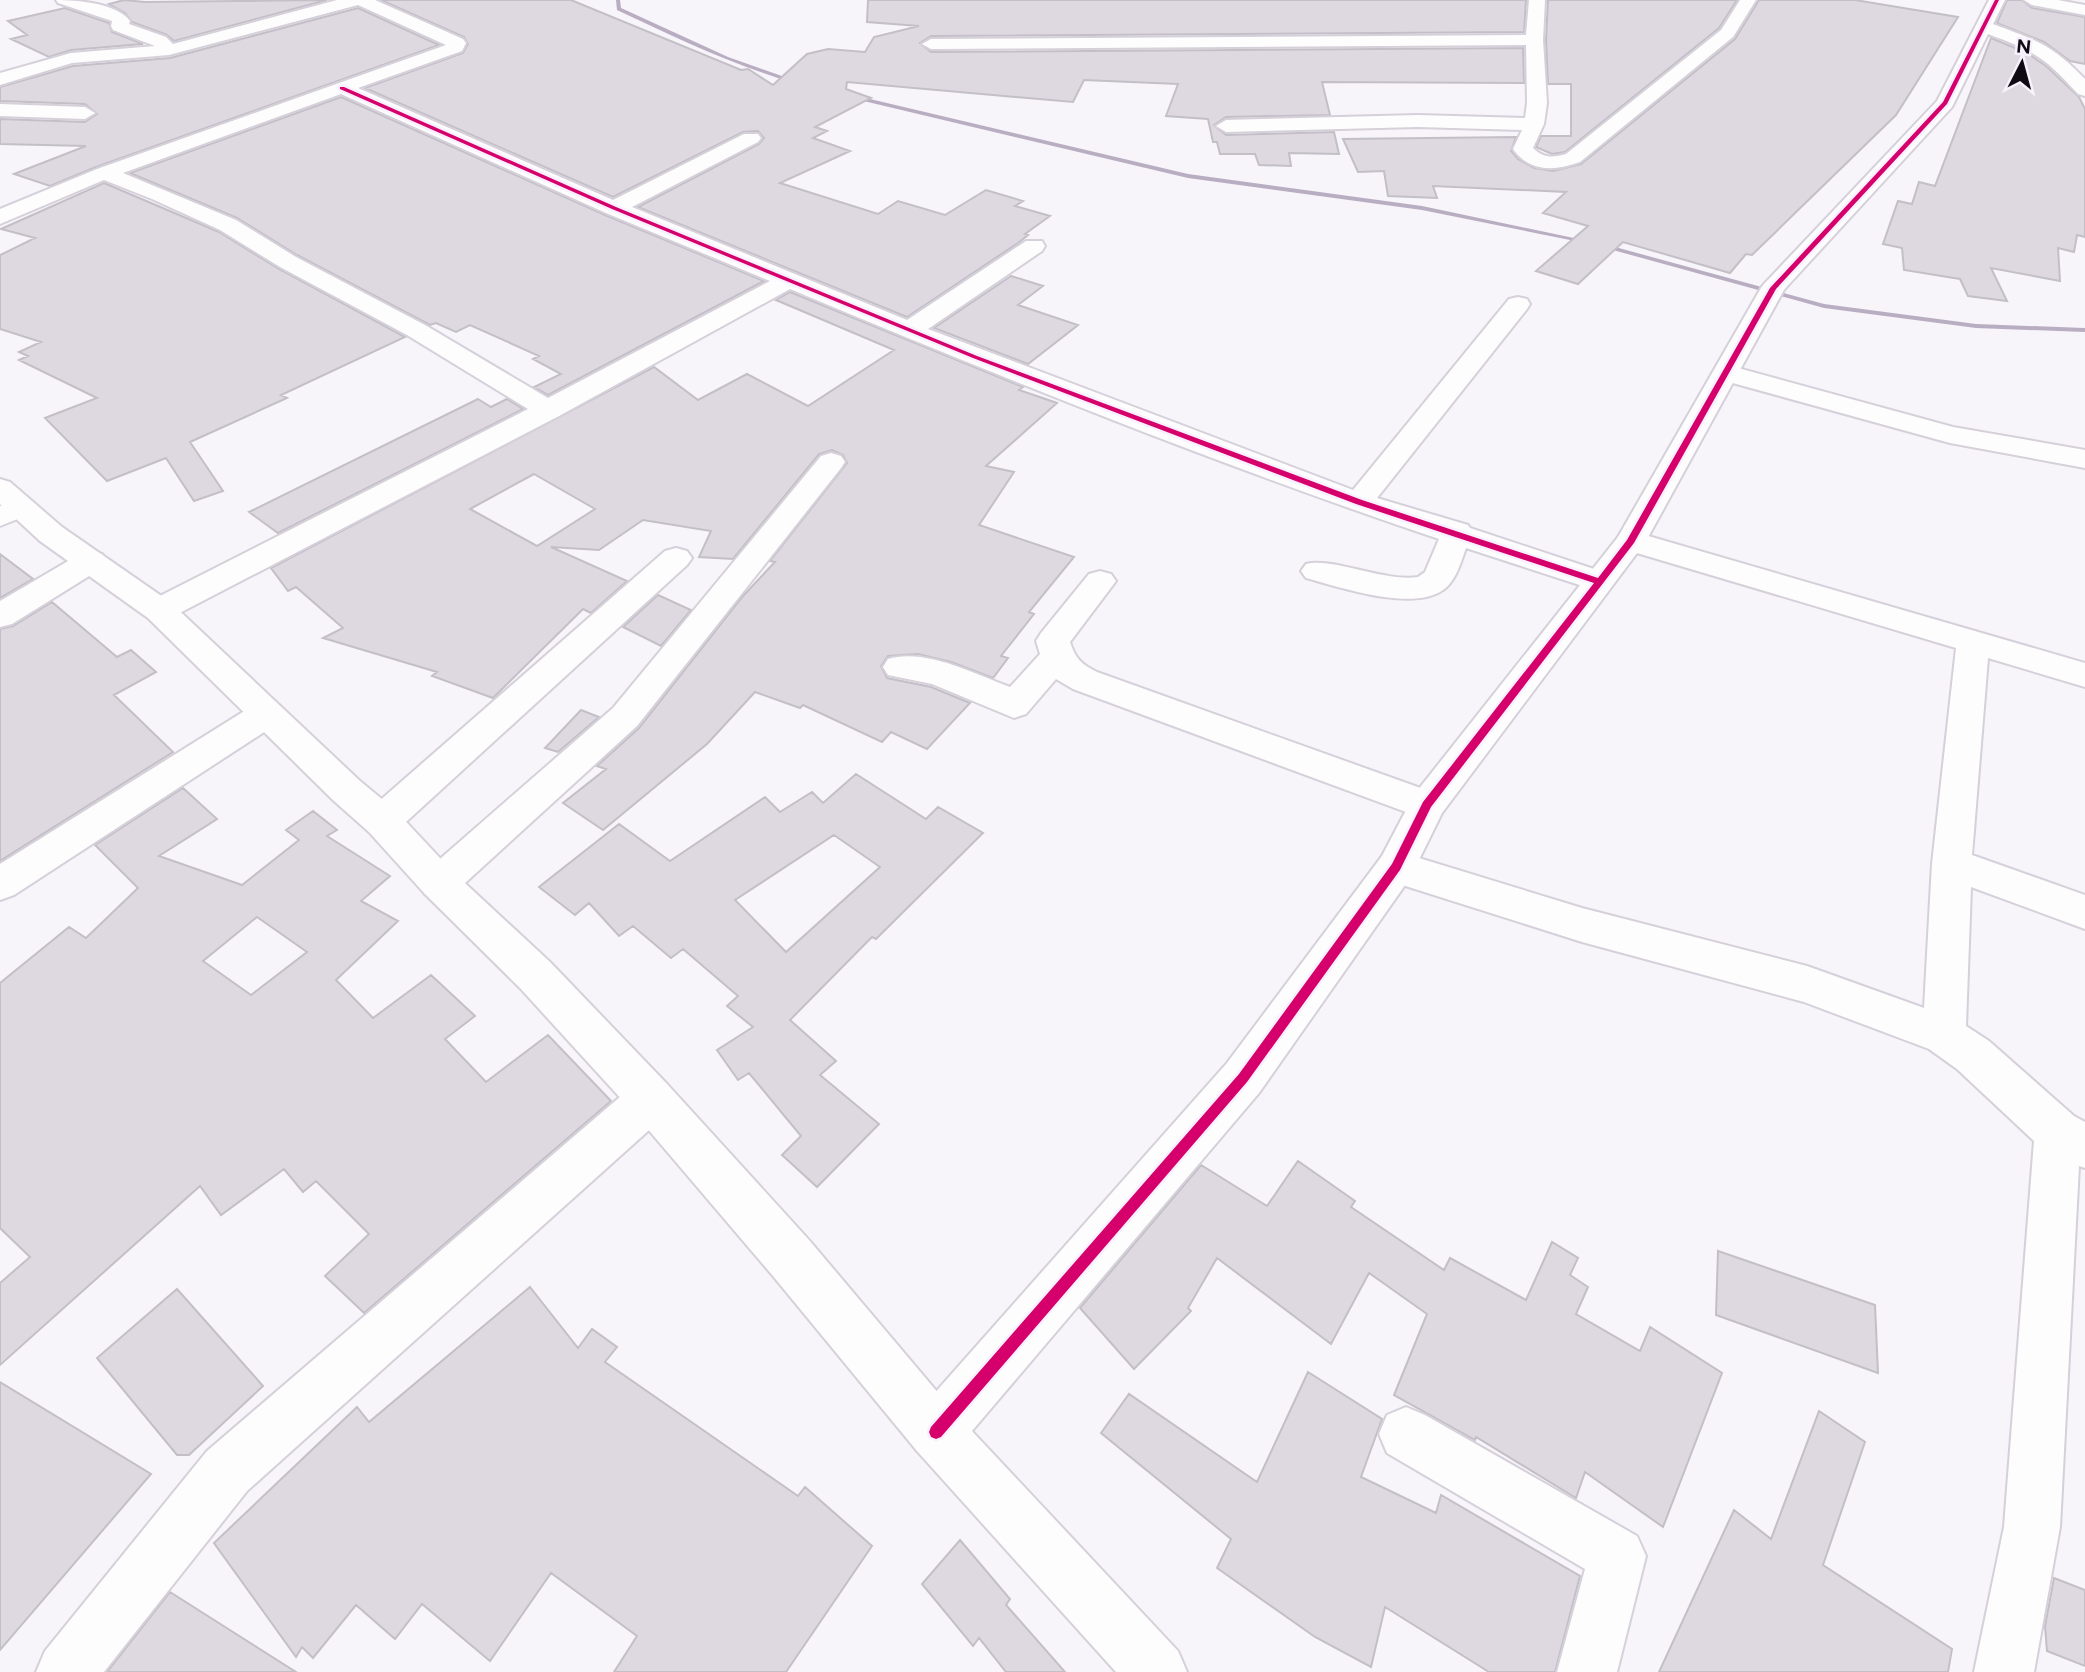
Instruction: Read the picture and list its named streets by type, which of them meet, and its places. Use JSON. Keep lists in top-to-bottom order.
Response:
{
  "north": "top"
}
